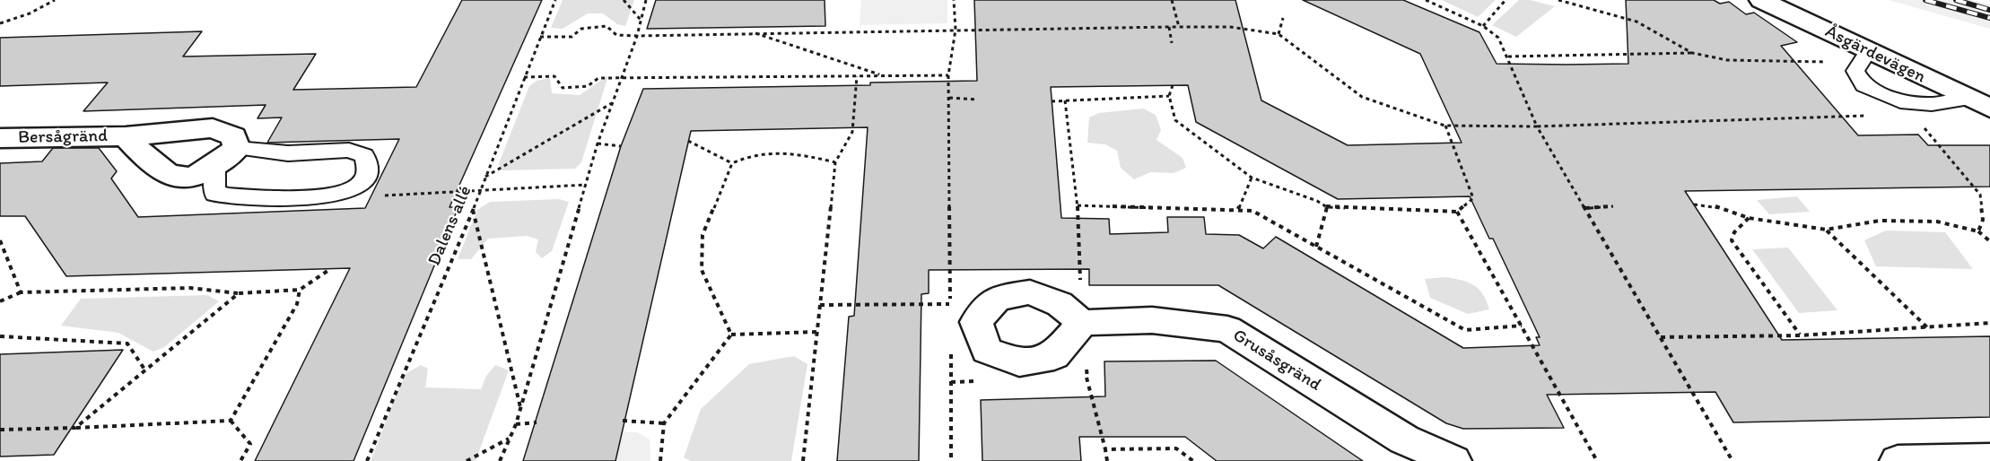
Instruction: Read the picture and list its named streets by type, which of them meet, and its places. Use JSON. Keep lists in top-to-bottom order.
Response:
{
  "streets": {
    "street": ["Åsgärdevägen", "Bersågränd", "Grusåsgränd"],
    "path": ["Dalens allé"]
  }
}
